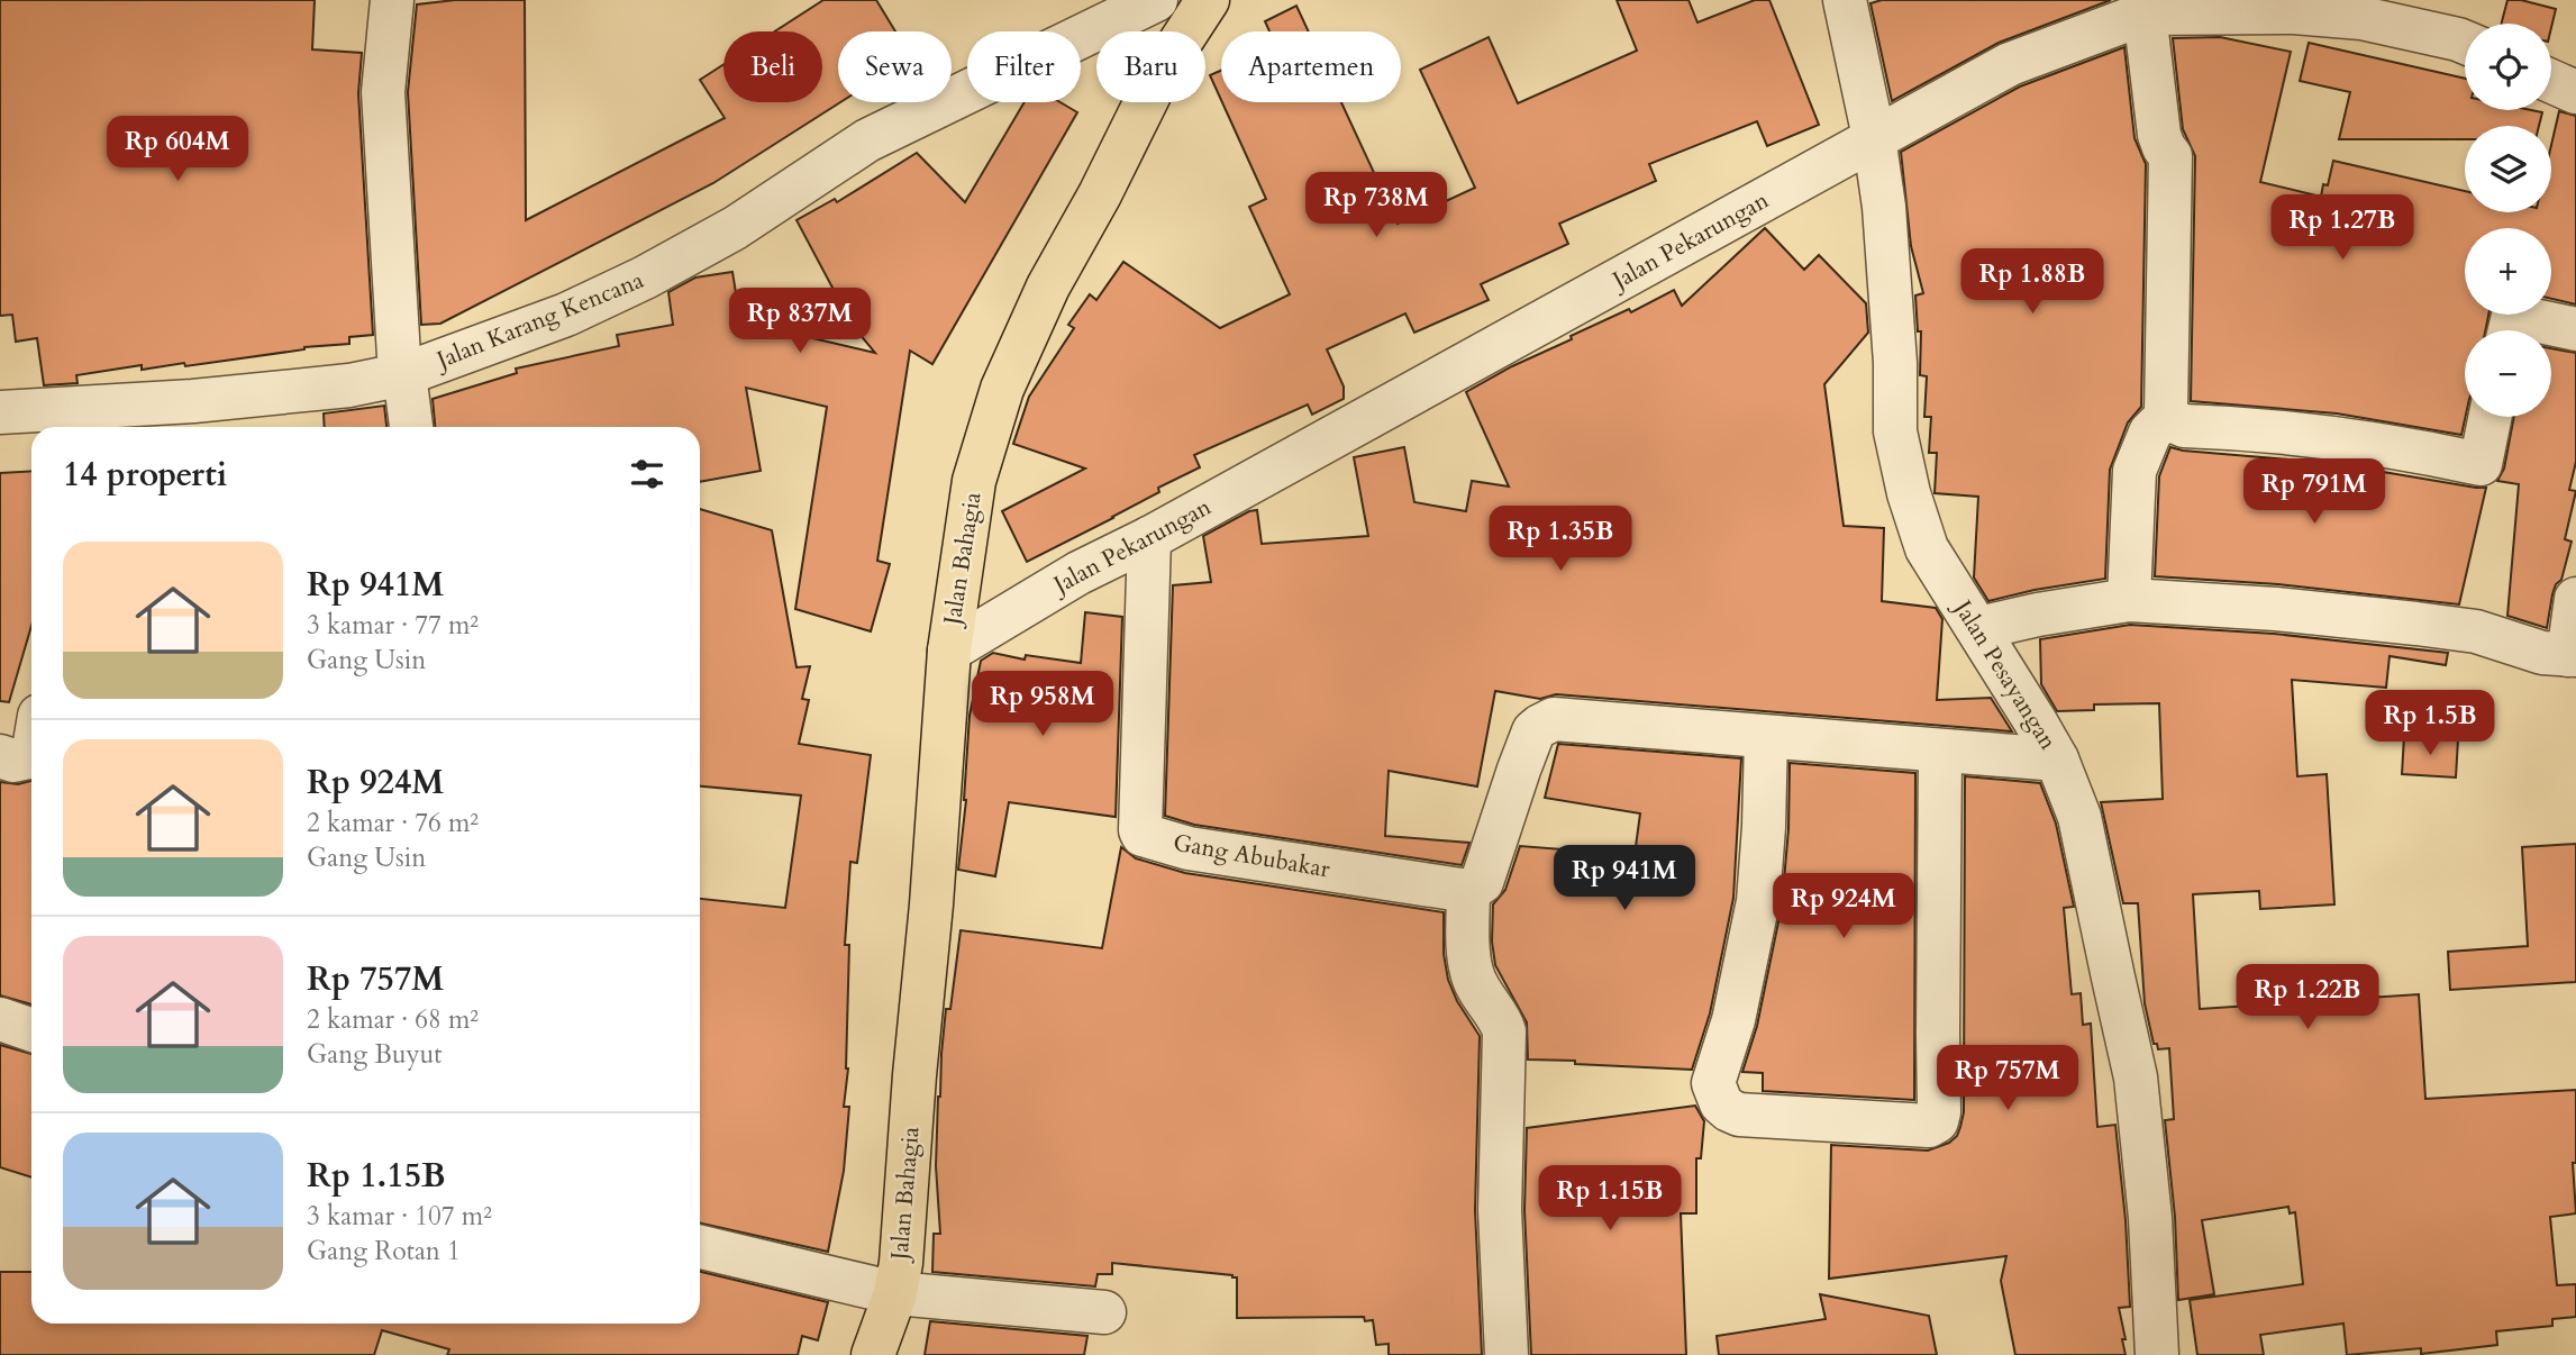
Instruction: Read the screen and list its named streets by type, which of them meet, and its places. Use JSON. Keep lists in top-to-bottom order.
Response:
{
  "streets": {
    "main road": ["Jalan Bahagia"],
    "street": [
      "Jalan Pekarungan",
      "Jalan Karang Kencana",
      "Jalan Pesayangan",
      "Gang Abubakar"
    ]
  },
  "crossings": [
    ["Jalan Pekarungan", "Jalan Bahagia"],
    ["Jalan Pekarungan", "Jalan Pesayangan"],
    ["Jalan Pekarungan", "Gang Abubakar"]
  ],
  "page": {
    "map_buttons": ["+", "−"],
    "chip": [
      "Beli",
      "Sewa",
      "Filter",
      "Baru",
      "Apartemen"
    ],
    "price": [
      "Rp 604M",
      "Rp 738M",
      "Rp 1.27B",
      "Rp 1.88B",
      "Rp 837M",
      "Rp 791M",
      "Rp 1.35B",
      "Rp 958M",
      "Rp 1.5B",
      "Rp 941M",
      "Rp 924M",
      "Rp 1.22B",
      "Rp 757M",
      "Rp 1.15B"
    ],
    "heading": "14 properti",
    "list": [
      {
        "name": "Rp 941M",
        "note": "3 kamar · 77 m² · Gang Usin"
      },
      {
        "name": "Rp 924M",
        "note": "2 kamar · 76 m² · Gang Usin"
      },
      {
        "name": "Rp 757M",
        "note": "2 kamar · 68 m² · Gang Buyut"
      },
      {
        "name": "Rp 1.15B",
        "note": "3 kamar · 107 m² · Gang Rotan 1"
      }
    ]
  }
}
